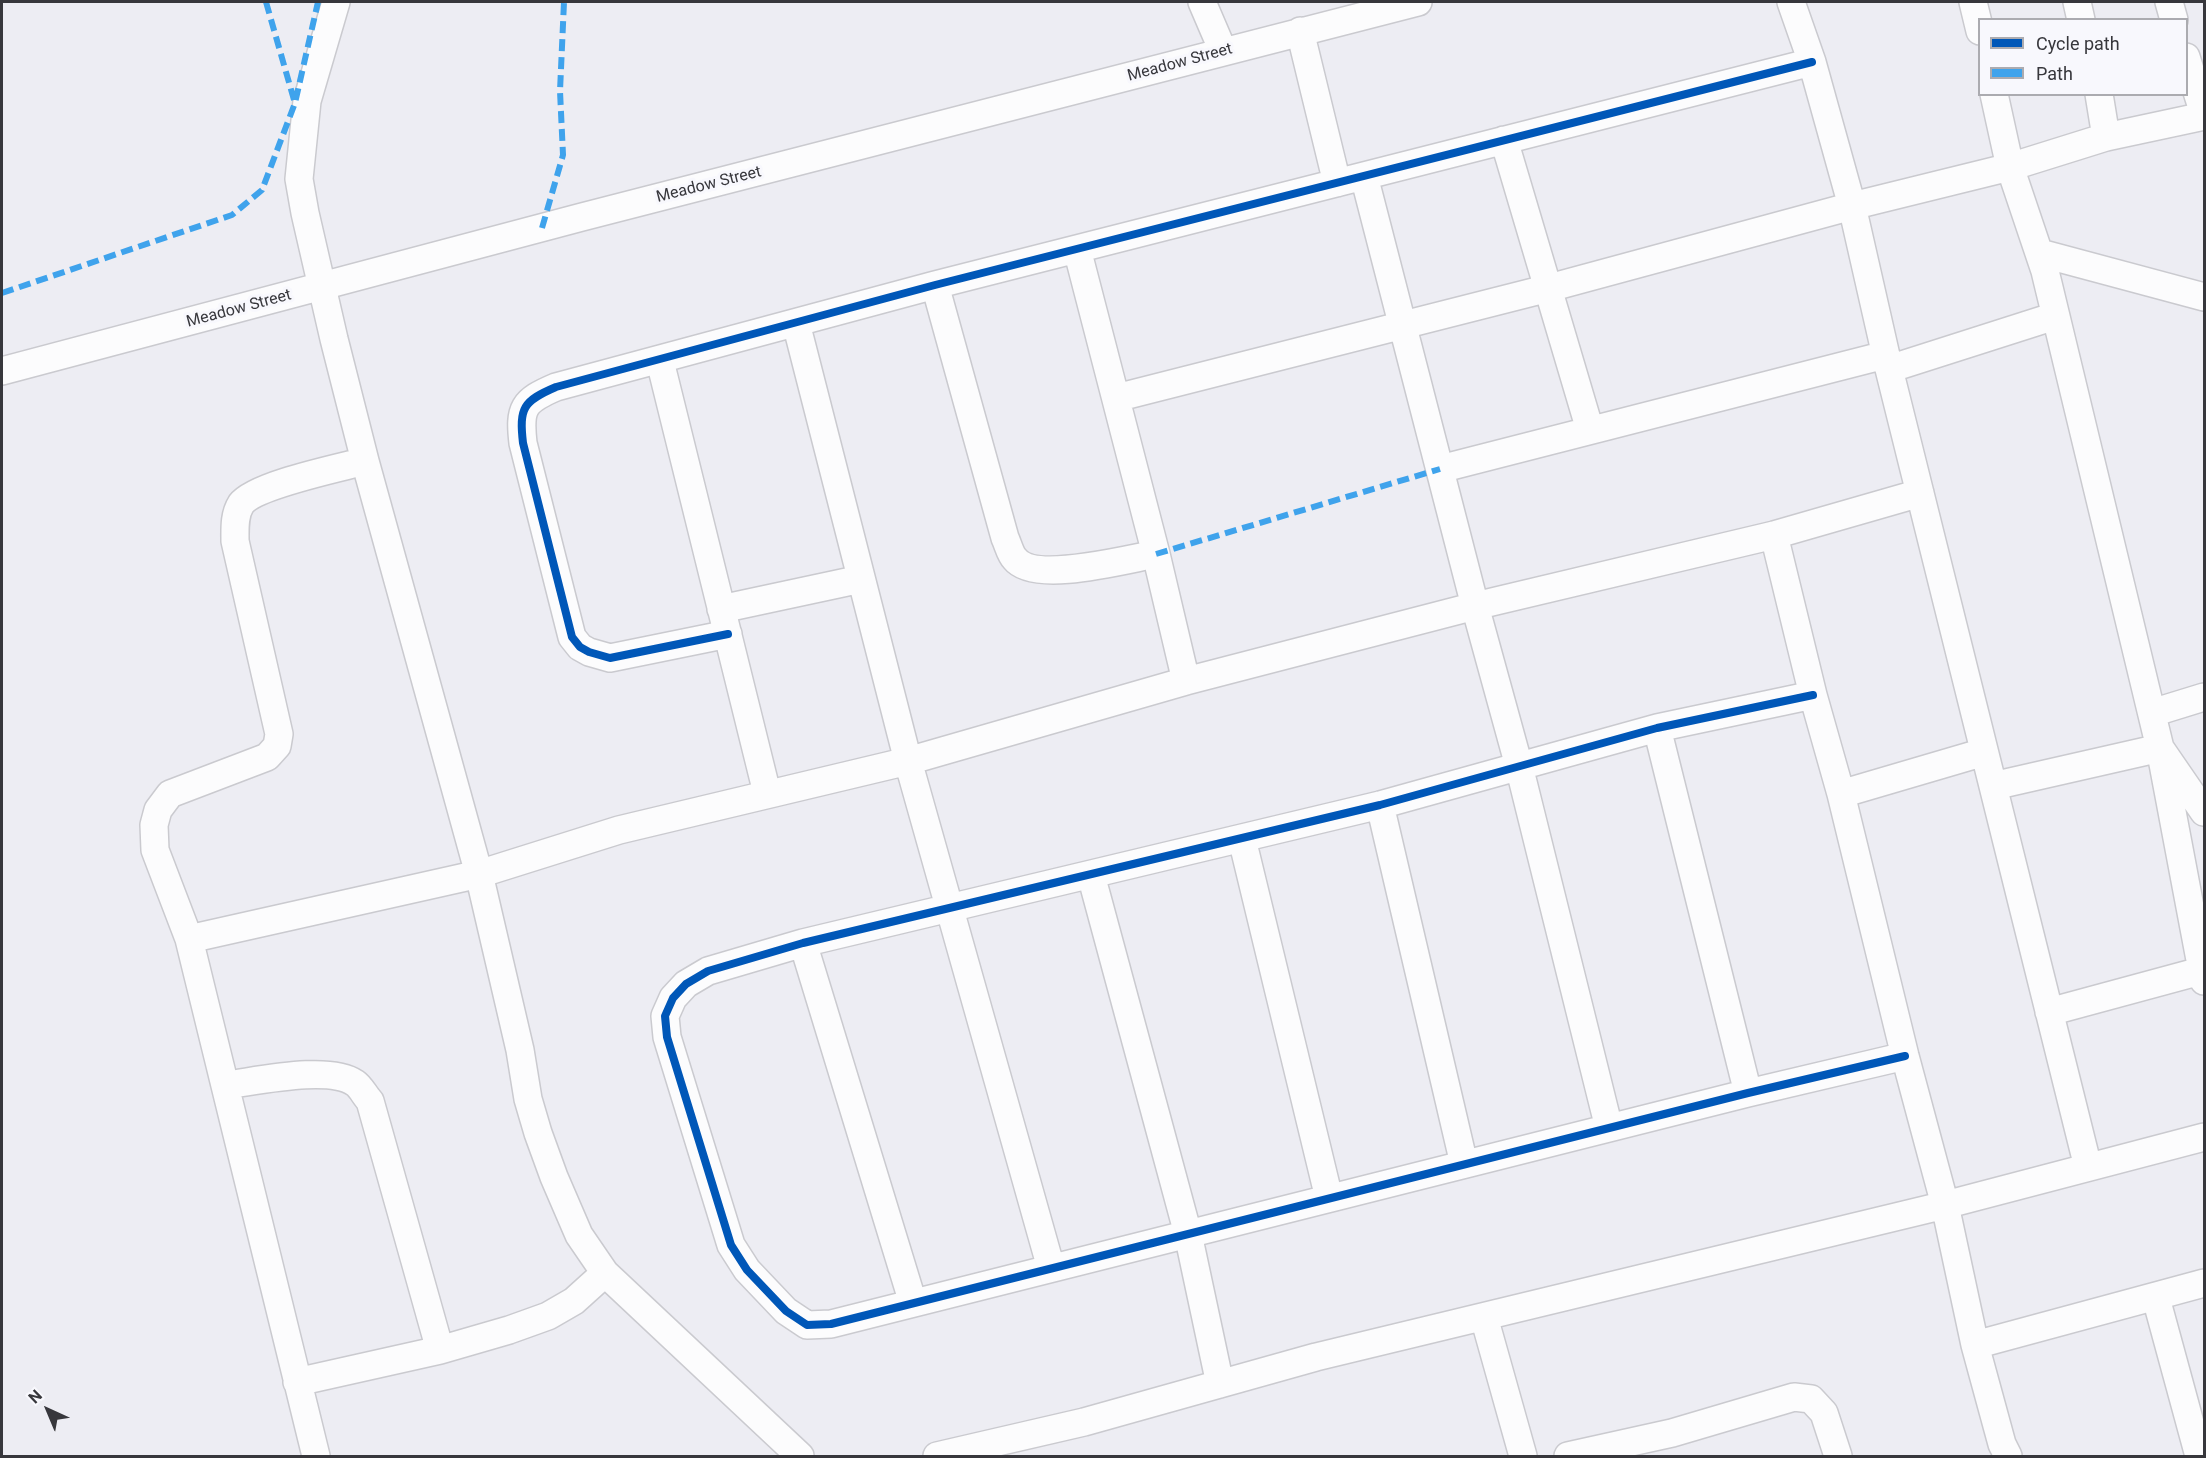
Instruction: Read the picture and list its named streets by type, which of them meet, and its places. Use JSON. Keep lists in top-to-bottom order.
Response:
{
  "streets": {
    "street": ["Meadow Street"]
  },
  "legend": ["Cycle path", "Path"],
  "north": "top left"
}
